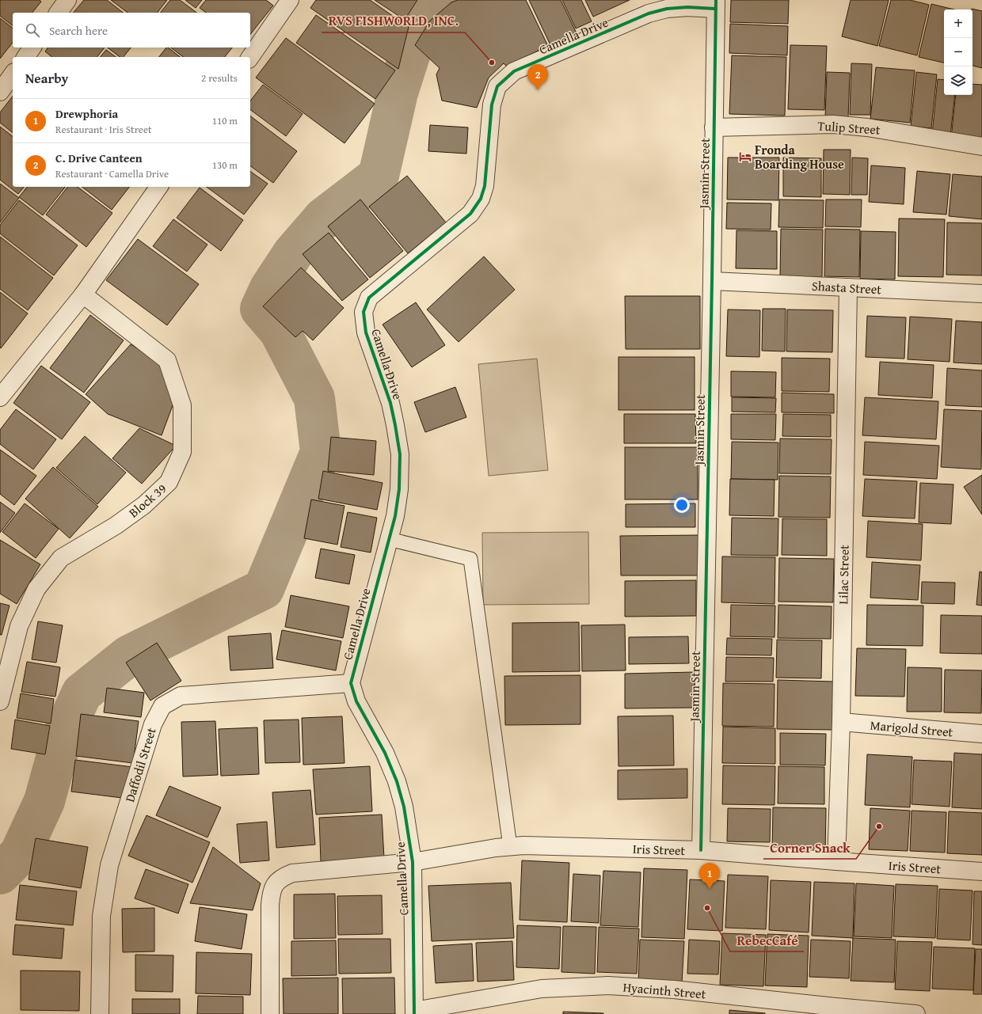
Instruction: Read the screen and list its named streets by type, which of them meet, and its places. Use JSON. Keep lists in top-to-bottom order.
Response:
{
  "streets": {
    "street": [
      "Camella Drive",
      "Tulip Street",
      "Jasmin Street",
      "Shasta Street",
      "Block 39",
      "Lilac Street",
      "Marigold Street",
      "Daffodil Street",
      "Iris Street",
      "Hyacinth Street"
    ]
  },
  "crossings": [
    ["Camella Drive", "Jasmin Street"],
    ["Camella Drive", "Daffodil Street"],
    ["Camella Drive", "Iris Street"],
    ["Camella Drive", "Hyacinth Street"],
    ["Tulip Street", "Jasmin Street"],
    ["Jasmin Street", "Shasta Street"],
    ["Jasmin Street", "Iris Street"],
    ["Shasta Street", "Lilac Street"],
    ["Lilac Street", "Marigold Street"],
    ["Lilac Street", "Iris Street"]
  ],
  "places": {
    "other": ["RVS FISHWORLD, INC.", "Corner Snack", "RebecCafé"],
    "hotel": ["Fronda Boarding House"]
  },
  "page": {
    "map_buttons": ["+", "−"],
    "search": "Search here",
    "heading": ["Nearby", "2 results"],
    "pins": ["2", "1"],
    "list": [
      {
        "mark": "1",
        "name": "Drewphoria",
        "note": "Restaurant · Iris Street",
        "value": "110 m"
      },
      {
        "mark": "2",
        "name": "C. Drive Canteen",
        "note": "Restaurant · Camella Drive",
        "value": "130 m"
      }
    ]
  }
}
